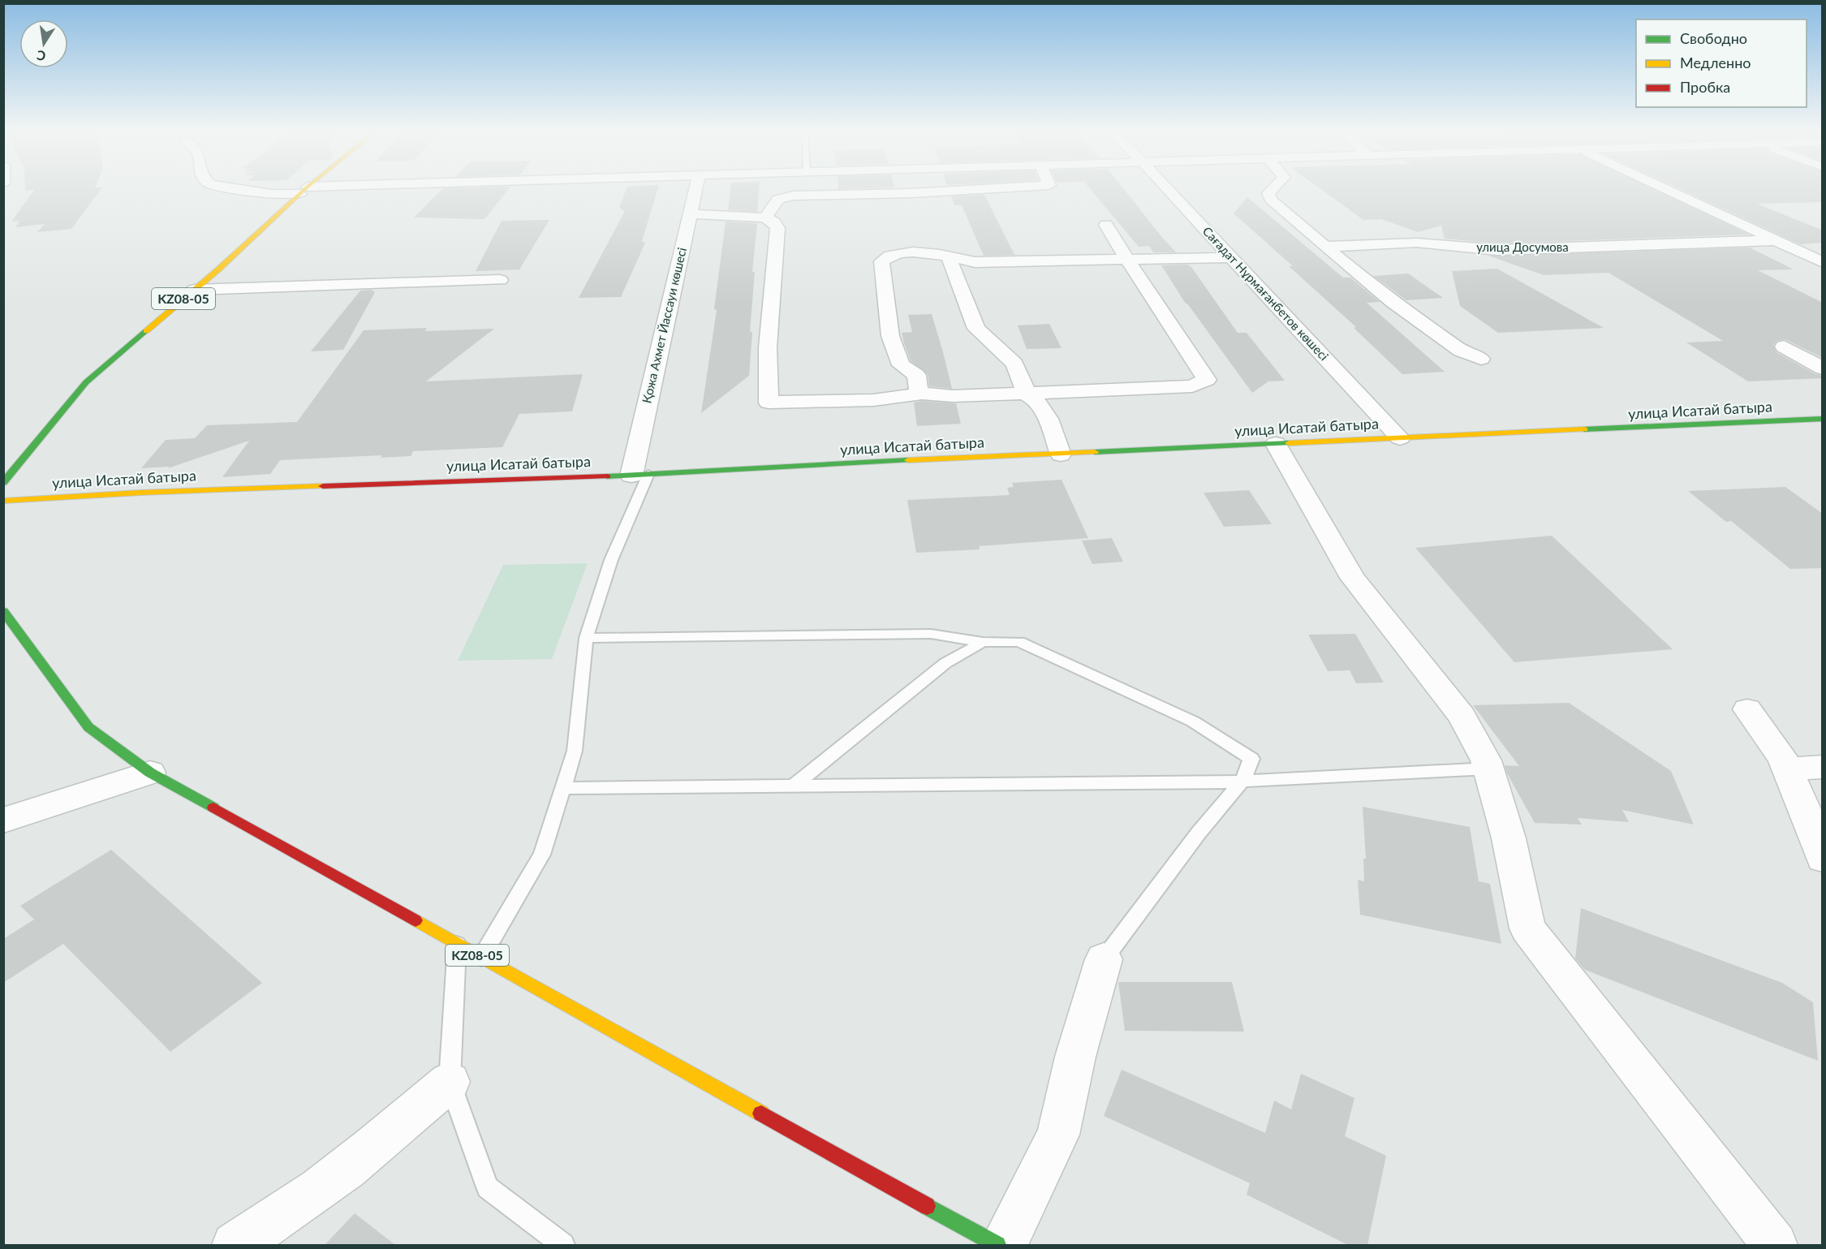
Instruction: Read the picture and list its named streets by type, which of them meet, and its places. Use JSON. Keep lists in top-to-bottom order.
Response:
{
  "streets": {
    "main road": ["KZ08-05", "улица Исатай батыра"],
    "street": ["улица Досумова", "Сағадат Нұрмағанбетов көшесі", "Қожа Ахмет Йассауи көшесі"]
  },
  "crossings": [
    ["Сағадат Нұрмағанбетов көшесі", "улица Исатай батыра"],
    ["Қожа Ахмет Йассауи көшесі", "улица Исатай батыра"]
  ],
  "legend": ["Свободно", "Медленно", "Пробка"],
  "north": "bottom"
}
